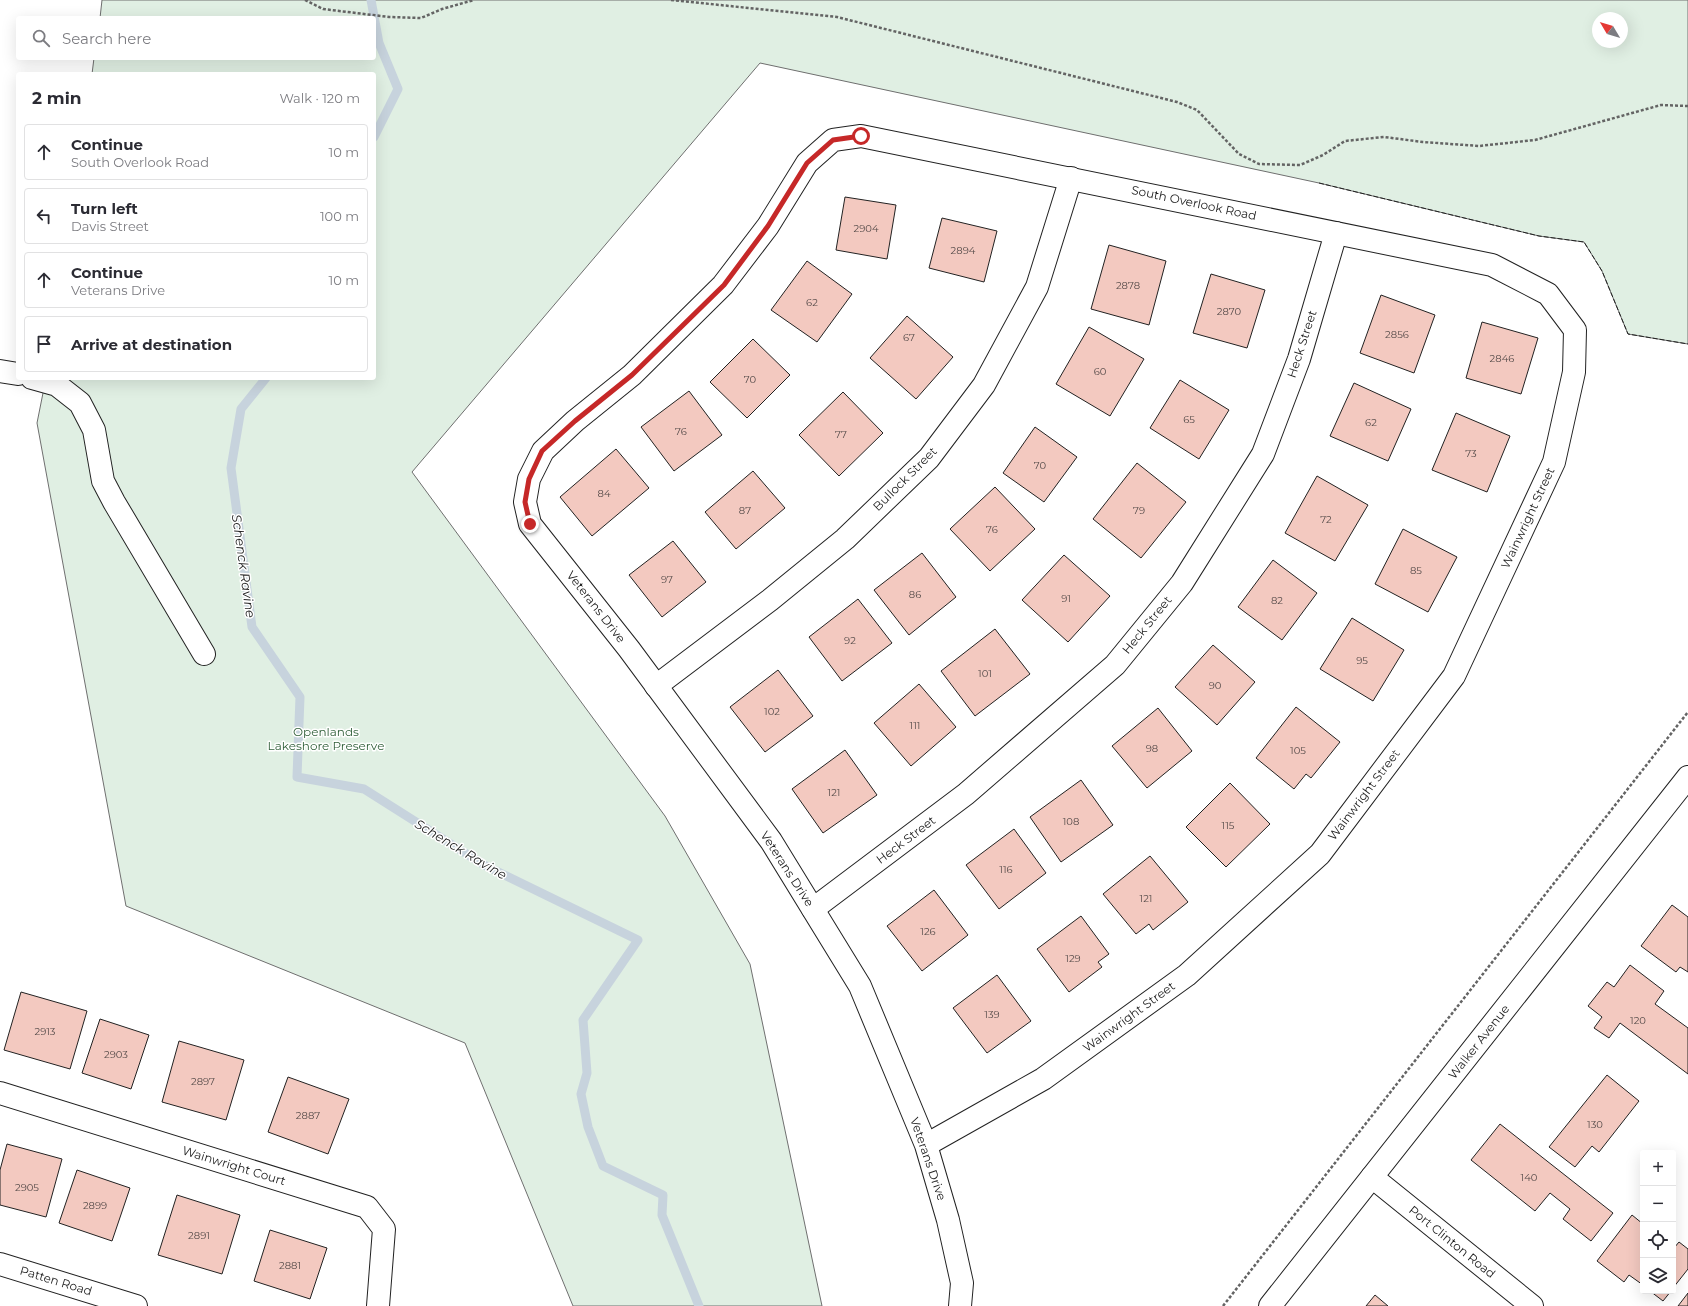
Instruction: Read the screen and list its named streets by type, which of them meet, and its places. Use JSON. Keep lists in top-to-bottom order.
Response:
{
  "streets": {
    "street": [
      "South Overlook Road",
      "Heck Street",
      "Bullock Street",
      "Wainwright Street",
      "Veterans Drive",
      "Walker Avenue",
      "Wainwright Court",
      "Port Clinton Road",
      "Patten Road"
    ]
  },
  "crossings": [
    ["South Overlook Road", "Heck Street"],
    ["South Overlook Road", "Bullock Street"],
    ["South Overlook Road", "Wainwright Street"],
    ["South Overlook Road", "Veterans Drive"],
    ["Heck Street", "Veterans Drive"],
    ["Bullock Street", "Veterans Drive"],
    ["Wainwright Street", "Veterans Drive"],
    ["Walker Avenue", "Port Clinton Road"]
  ],
  "water": ["Schenck Ravine"],
  "parks": ["Openlands Lakeshore Preserve"],
  "house_numbers": [
    "2904",
    "2894",
    "2878",
    "62",
    "2870",
    "2856",
    "67",
    "2846",
    "60",
    "70",
    "65",
    "62",
    "76",
    "77",
    "73",
    "70",
    "84",
    "87",
    "79",
    "72",
    "76",
    "85",
    "97",
    "86",
    "91",
    "82",
    "92",
    "95",
    "101",
    "90",
    "102",
    "111",
    "98",
    "105",
    "121",
    "108",
    "115",
    "116",
    "121",
    "126",
    "129",
    "139",
    "120",
    "2913",
    "2903",
    "2897",
    "2887",
    "130",
    "140",
    "2905",
    "2899",
    "2891",
    "2881"
  ],
  "north": "top left",
  "page": {
    "search": "Search here",
    "heading": ["2 min", "Walk · 120 m"],
    "list": [
      ["Continue", "South Overlook Road", "10 m"],
      ["Turn left", "Davis Street", "100 m"],
      ["Continue", "Veterans Drive", "10 m"],
      "Arrive at destination"
    ],
    "map_buttons": ["+", "−"]
  }
}
